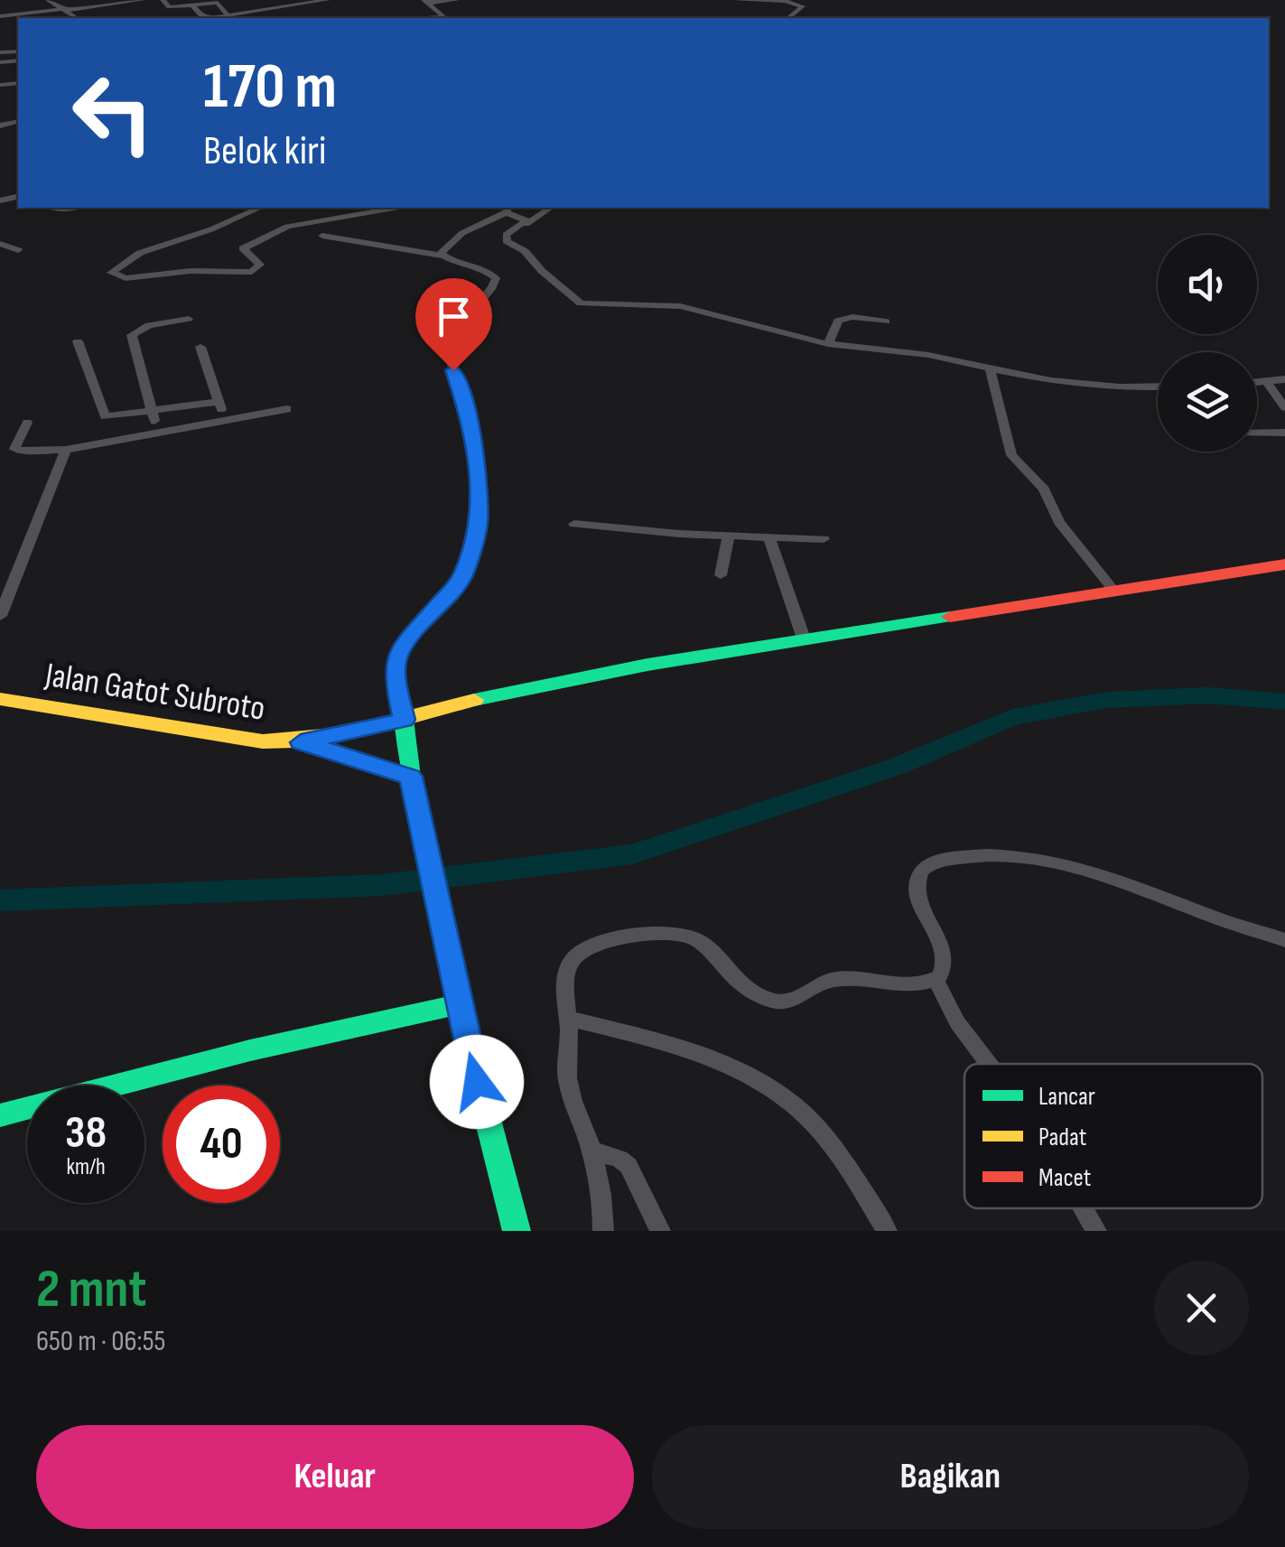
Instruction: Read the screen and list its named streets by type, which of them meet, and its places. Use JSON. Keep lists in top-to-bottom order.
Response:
{
  "streets": {
    "main road": ["Jalan Gatot Subroto"]
  },
  "legend": ["Lancar", "Padat", "Macet"],
  "page": {
    "turn": ["170 m", "Belok kiri"],
    "speed": "38 km/h",
    "limit": "40",
    "heading": ["2 mnt", "650 m · 06:55"],
    "buttons": ["Keluar", "Bagikan"]
  }
}
